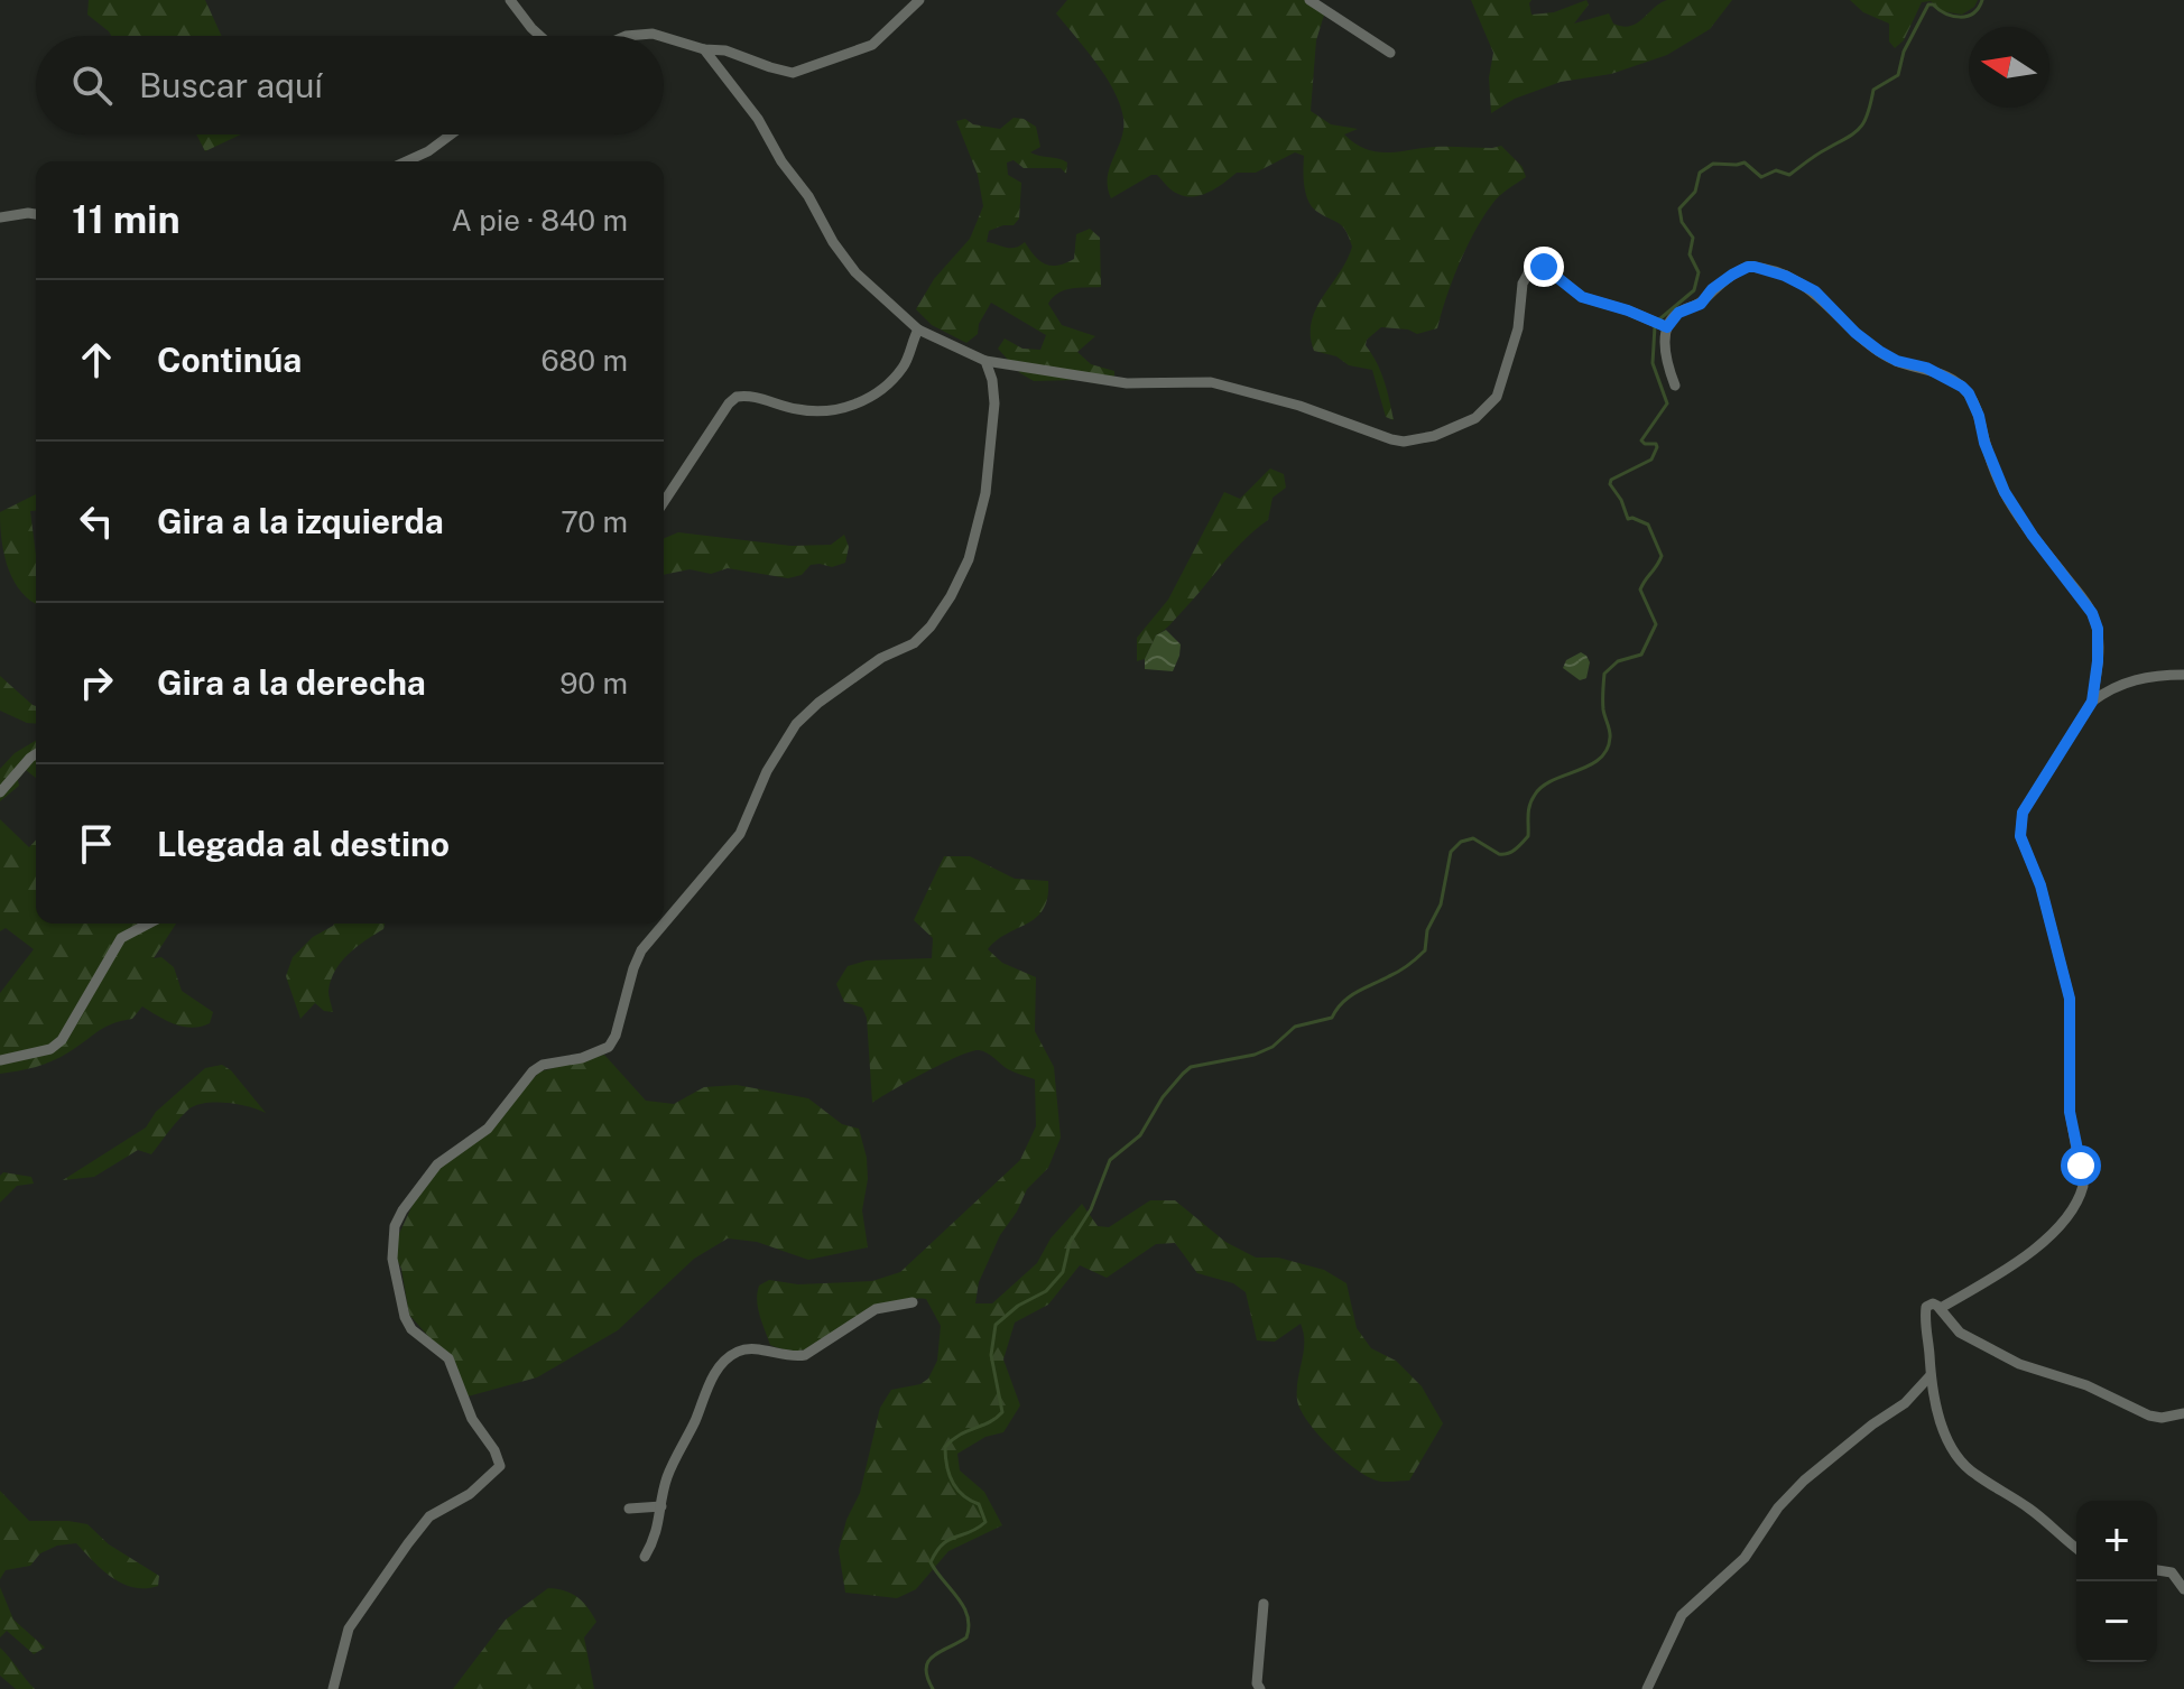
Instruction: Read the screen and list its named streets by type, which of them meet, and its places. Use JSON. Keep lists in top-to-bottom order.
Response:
{
  "north": "left",
  "page": {
    "search": "Buscar aquí",
    "heading": ["11 min", "A pie · 840 m"],
    "list": [
      ["Continúa", "680 m"],
      ["Gira a la izquierda", "70 m"],
      ["Gira a la derecha", "90 m"],
      "Llegada al destino"
    ],
    "map_buttons": ["+", "−"]
  }
}
